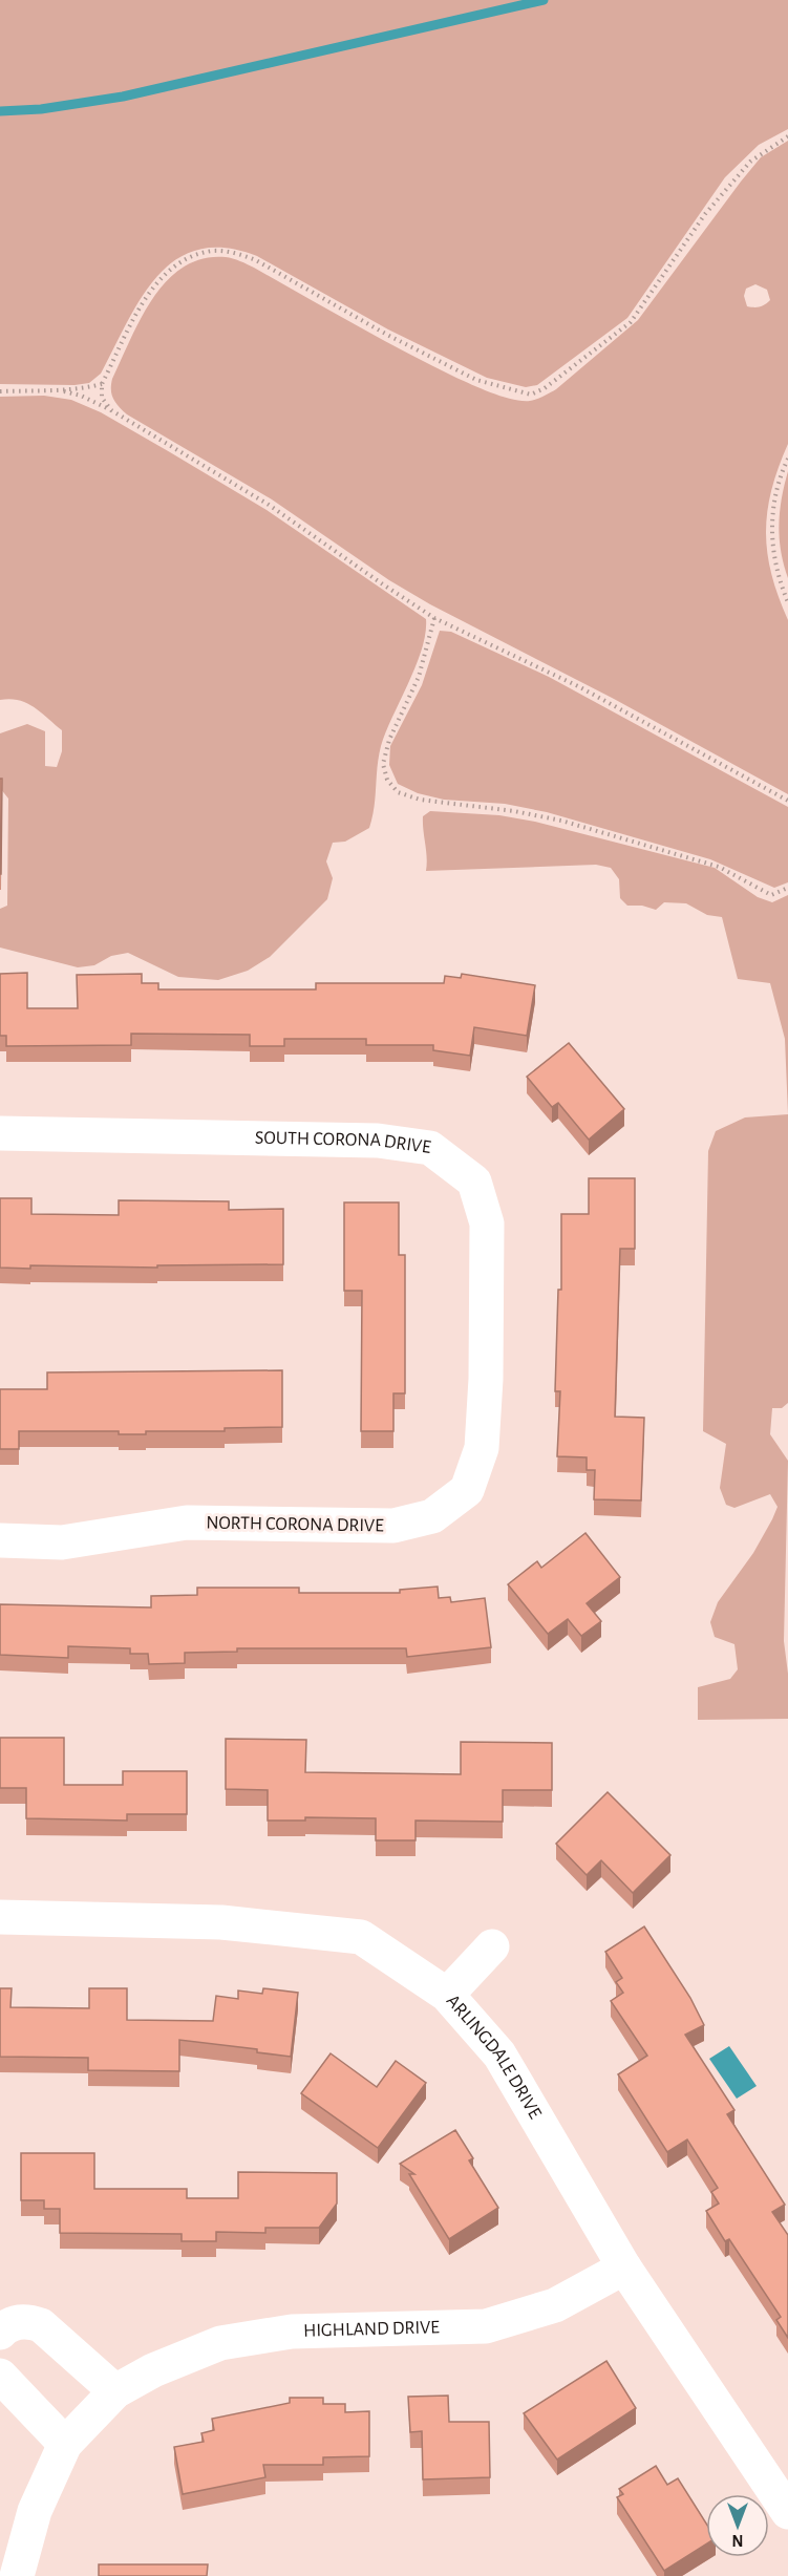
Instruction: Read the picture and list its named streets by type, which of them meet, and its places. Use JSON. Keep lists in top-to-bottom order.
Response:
{
  "streets": {
    "street": [
      "SOUTH CORONA DRIVE",
      "NORTH CORONA DRIVE",
      "ARLINGDALE DRIVE",
      "HIGHLAND DRIVE"
    ]
  },
  "crossings": [
    ["SOUTH CORONA DRIVE", "NORTH CORONA DRIVE"],
    ["ARLINGDALE DRIVE", "HIGHLAND DRIVE"]
  ],
  "north": "bottom"
}
